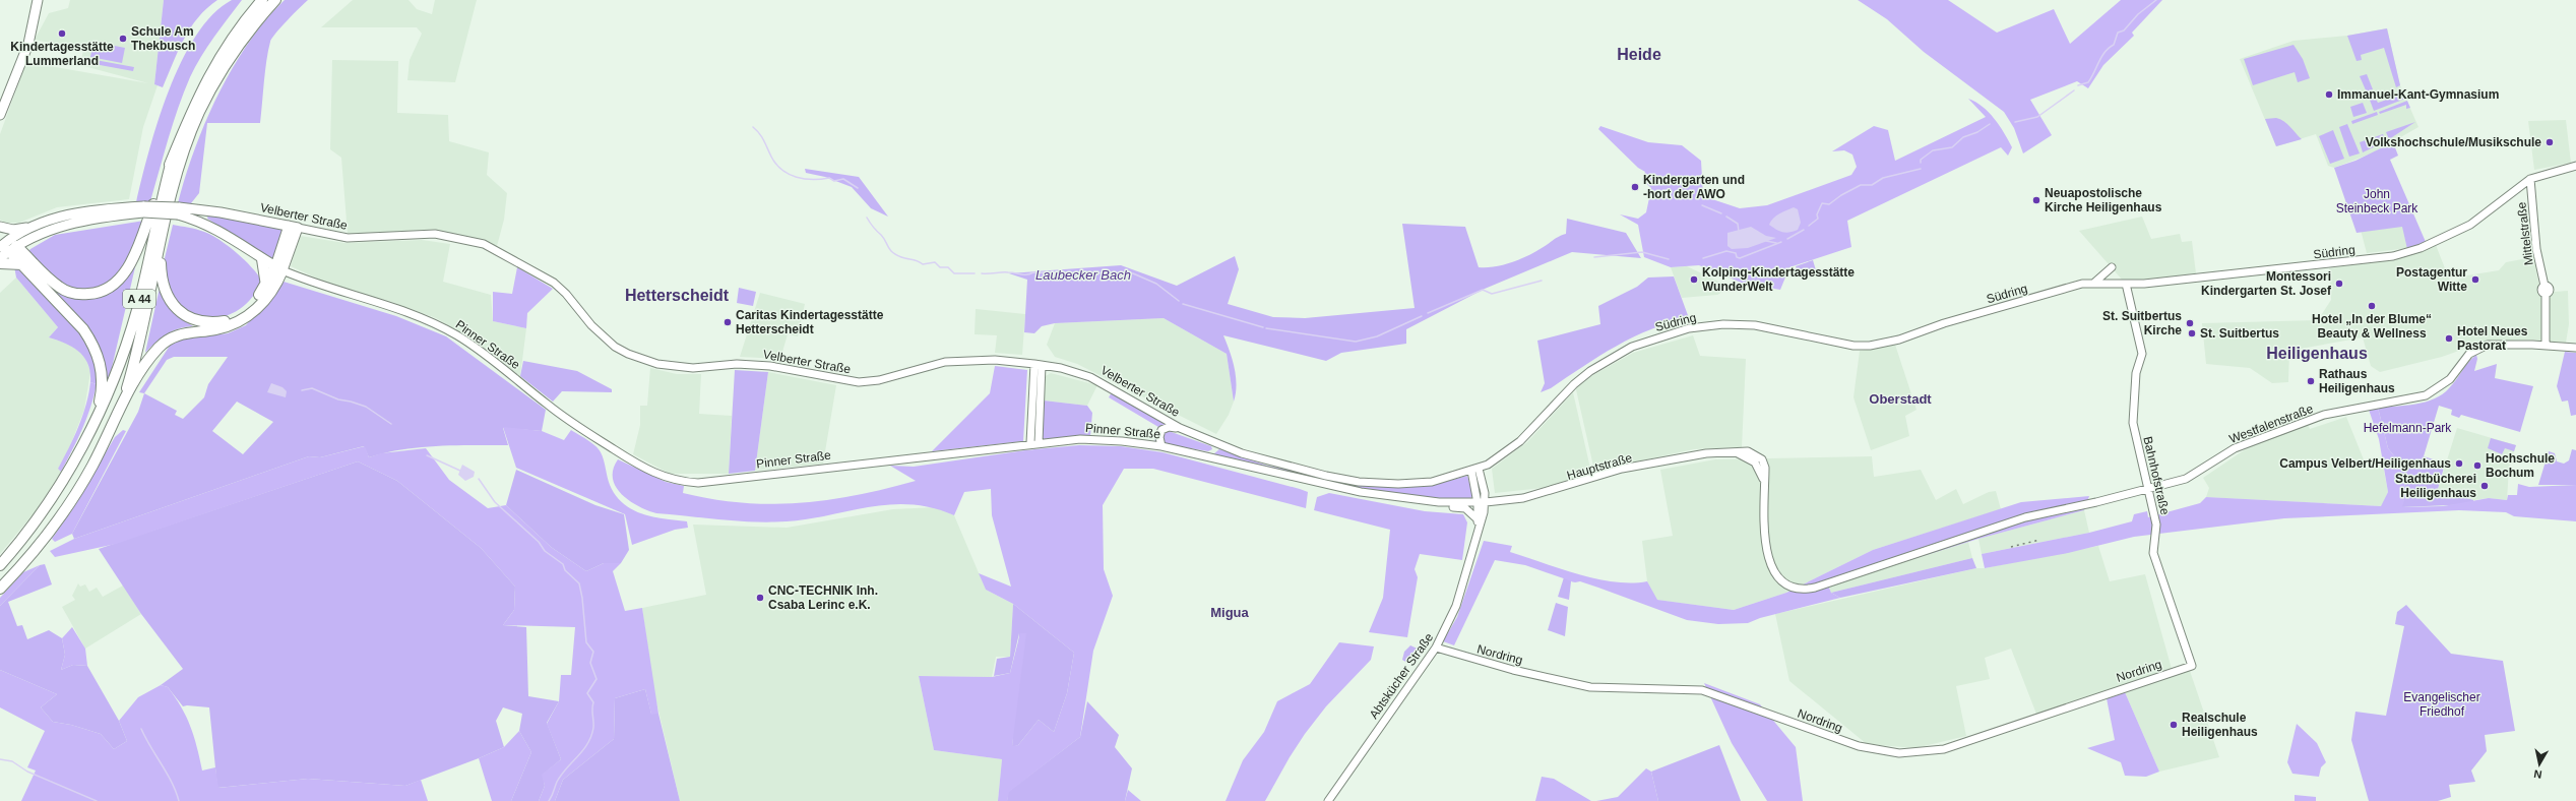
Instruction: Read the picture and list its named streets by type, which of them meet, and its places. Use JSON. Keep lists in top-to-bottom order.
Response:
{
  "streets": {
    "highway": ["A 44"],
    "main road": ["Velberter Straße", "Pinner Straße"],
    "street": [
      "Mittelstraße",
      "Südring",
      "Westfalenstraße",
      "Hauptstraße",
      "Bahnhofstraße",
      "Nordring",
      "Abtskücher Straße"
    ]
  },
  "crossings": [
    ["Velberter Straße", "Südring"],
    ["Velberter Straße", "Pinner Straße"],
    ["Velberter Straße", "Abtskücher Straße"],
    ["Mittelstraße", "Südring"],
    ["Mittelstraße", "Westfalenstraße"],
    ["Südring", "Bahnhofstraße"],
    ["Südring", "Abtskücher Straße"],
    ["Pinner Straße", "Hauptstraße"],
    ["Pinner Straße", "Abtskücher Straße"],
    ["Westfalenstraße", "Hauptstraße"],
    ["Westfalenstraße", "Bahnhofstraße"],
    ["Hauptstraße", "Abtskücher Straße"],
    ["Bahnhofstraße", "Nordring"],
    ["Nordring", "Abtskücher Straße"]
  ],
  "districts": [
    "Heide",
    "Hetterscheidt",
    "Heiligenhaus",
    "Oberstadt",
    "Migua"
  ],
  "water": ["Laubecker Bach"],
  "parks": ["John Steinbeck Park", "Hefelmann-Park", "Evangelischer Friedhof"],
  "places": [
    "Kindertagesstätte Lummerland",
    "Schule Am Thekbusch",
    "Immanuel-Kant-Gymnasium",
    "Volkshochschule/Musikschule",
    "Kindergarten und -hort der AWO",
    "Neuapostolische Kirche Heiligenhaus",
    "Kolping-Kindertagesstätte WunderWelt",
    "Postagentur Witte",
    "Montessori Kindergarten St. Josef",
    "Hotel „In der Blume“ Beauty & Wellness",
    "Caritas Kindertagesstätte Hetterscheidt",
    "St. Suitbertus Kirche",
    "St. Suitbertus",
    "Hotel Neues Pastorat",
    "Rathaus Heiligenhaus",
    "Campus Velbert/Heiligenhaus",
    "Hochschule Bochum",
    "Stadtbücherei Heiligenhaus",
    "CNC-TECHNIK Inh. Csaba Lerinc e.K.",
    "Realschule Heiligenhaus"
  ],
  "north": "bottom"
}
